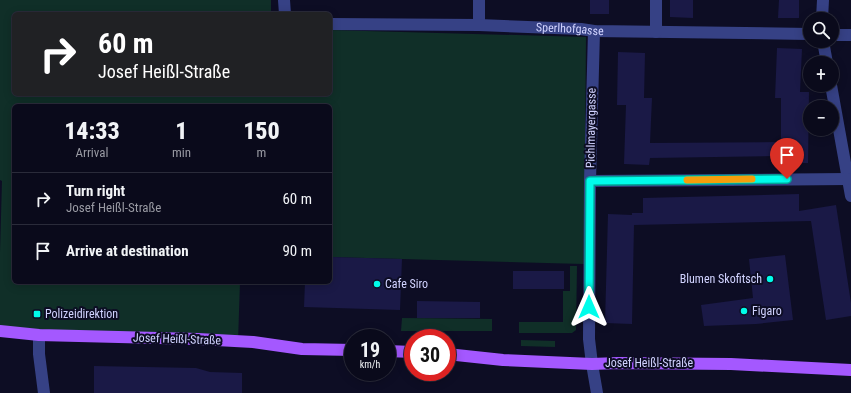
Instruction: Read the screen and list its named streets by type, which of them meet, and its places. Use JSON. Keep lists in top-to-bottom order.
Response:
{
  "streets": {
    "main road": ["Josef Heißl-Straße"],
    "street": ["Sperlhofgasse", "Pichlmayergasse"]
  },
  "crossings": [
    ["Sperlhofgasse", "Pichlmayergasse"],
    ["Pichlmayergasse", "Josef Heißl-Straße"]
  ],
  "places": {
    "other": ["Blumen Skofitsch", "Cafe Siro", "Figaro"],
    "transit": ["Polizeidirektion"]
  },
  "page": {
    "map_buttons": ["+", "−"],
    "turn": ["60 m", "Josef Heißl-Straße"],
    "eta": [
      "14:33",
      "Arrival",
      "1",
      "min",
      "150",
      "m"
    ],
    "list": [
      {
        "name": "Turn right",
        "note": "Josef Heißl-Straße",
        "value": "60 m"
      },
      {
        "name": "Arrive at destination",
        "value": "90 m"
      }
    ],
    "speed": "19 km/h",
    "limit": "30"
  }
}
